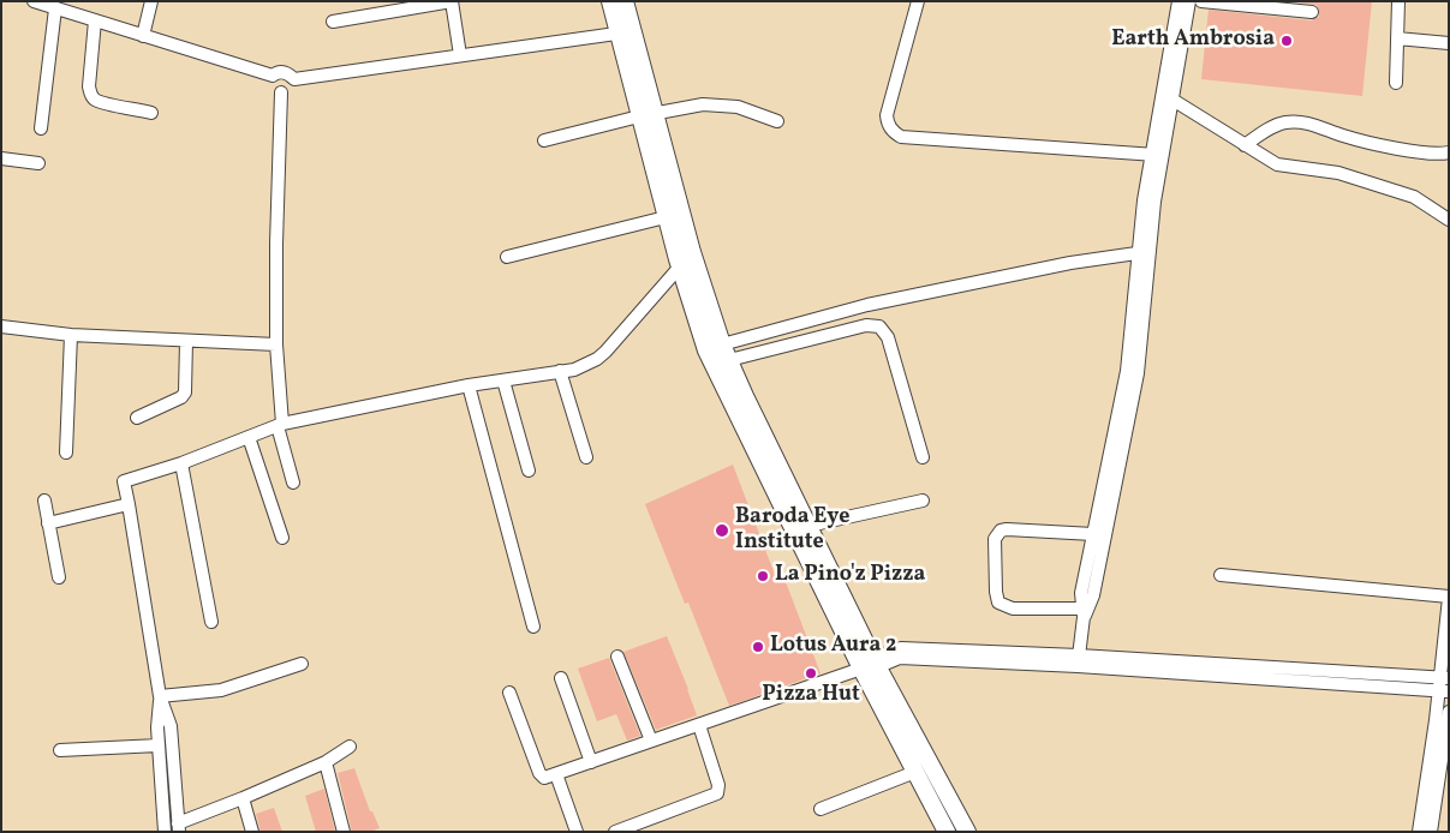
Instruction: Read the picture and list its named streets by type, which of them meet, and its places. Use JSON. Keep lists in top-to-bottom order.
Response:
{
  "places": [
    "Earth Ambrosia",
    "Baroda Eye Institute",
    "La Pino'z Pizza",
    "Lotus Aura 2",
    "Pizza Hut"
  ]
}
